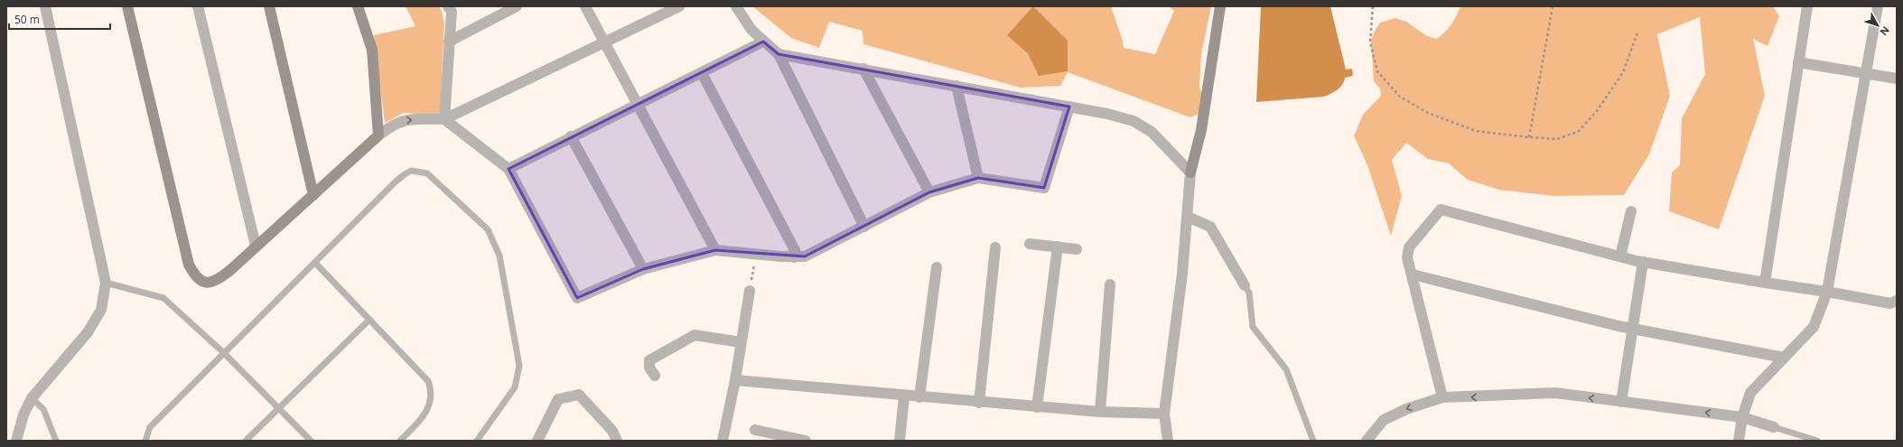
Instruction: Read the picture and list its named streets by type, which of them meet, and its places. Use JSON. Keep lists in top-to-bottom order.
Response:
{
  "scale_bar": "50 m",
  "north": "bottom right"
}
